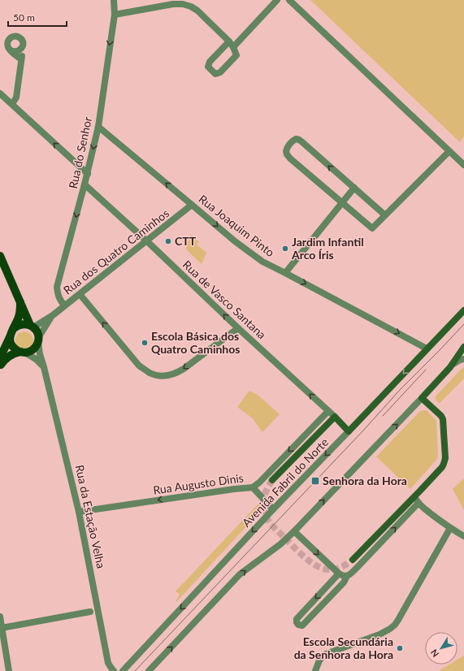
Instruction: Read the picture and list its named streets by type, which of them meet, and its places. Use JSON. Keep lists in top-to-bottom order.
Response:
{
  "streets": {
    "main road": ["Rua de Vasco Santana", "Avenida Fabril do Norte"],
    "street": [
      "Rua do Senhor",
      "Rua Joaquim Pinto",
      "Rua dos Quatro Caminhos",
      "Rua Augusto Dinis",
      "Rua da Estação Velha"
    ]
  },
  "crossings": [
    ["Rua do Senhor", "Rua Joaquim Pinto"],
    ["Rua do Senhor", "Rua dos Quatro Caminhos"],
    ["Rua do Senhor", "Rua de Vasco Santana"],
    ["Rua Joaquim Pinto", "Rua dos Quatro Caminhos"],
    ["Rua Joaquim Pinto", "Avenida Fabril do Norte"],
    ["Rua dos Quatro Caminhos", "Rua de Vasco Santana"],
    ["Rua dos Quatro Caminhos", "Rua da Estação Velha"],
    ["Rua de Vasco Santana", "Avenida Fabril do Norte"],
    ["Rua de Vasco Santana", "Rua Augusto Dinis"],
    ["Rua Augusto Dinis", "Rua da Estação Velha"]
  ],
  "one_way": [
    "Rua do Senhor",
    "Rua de Vasco Santana",
    "Avenida Fabril do Norte",
    "Rua Augusto Dinis"
  ],
  "places": {
    "other": [
      "CTT",
      "Jardim Infantil Arco Íris",
      "Escola Básica dos Quatro Caminhos",
      "Escola Secundária da Senhora da Hora"
    ],
    "transit": ["Senhora da Hora"]
  },
  "scale_bar": "50 m",
  "north": "bottom left"
}
